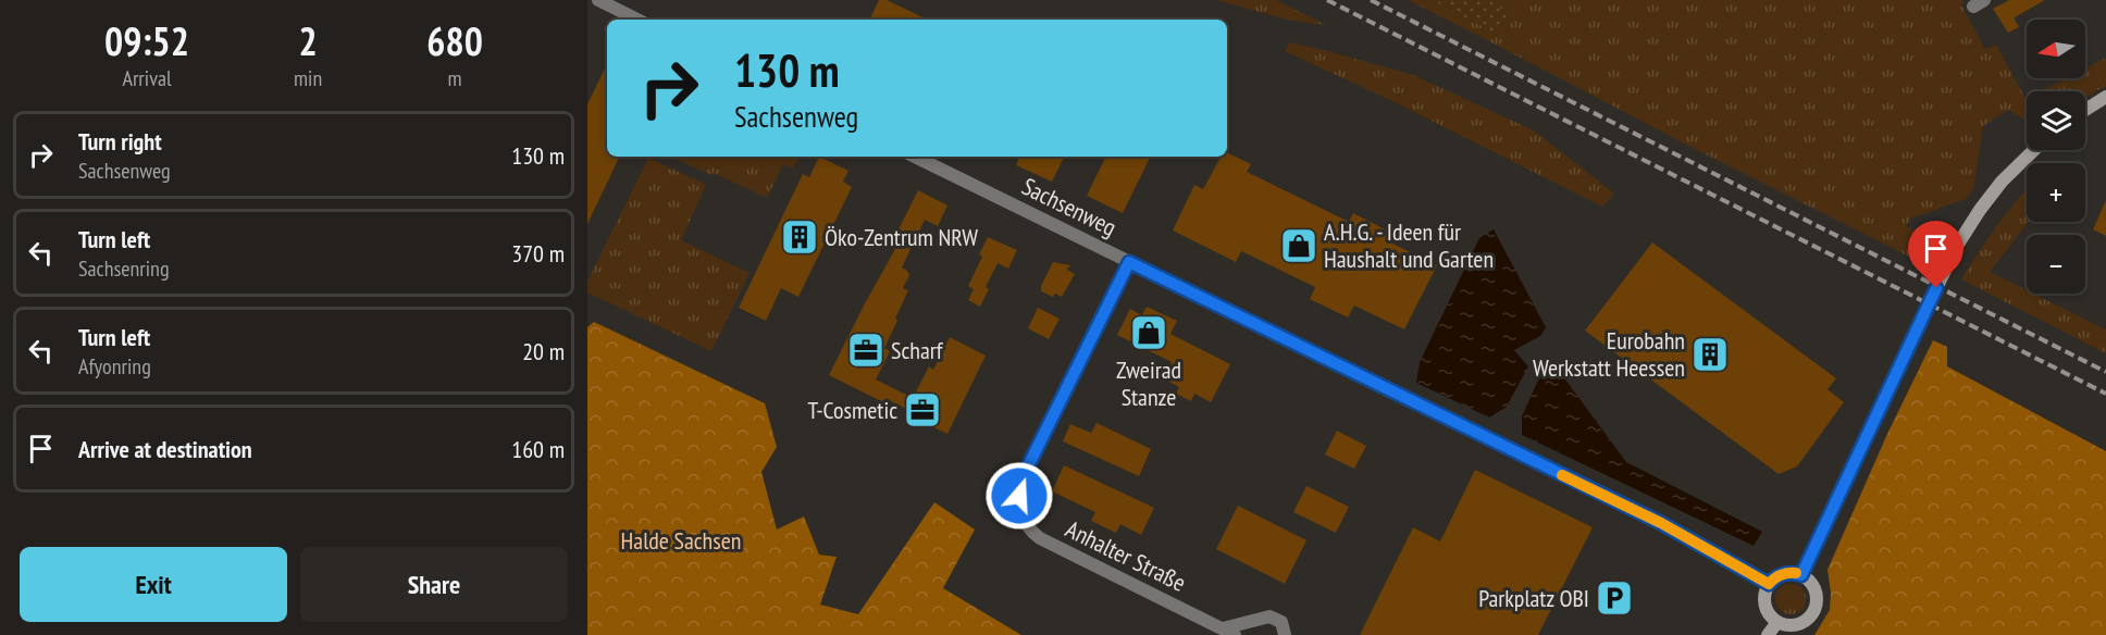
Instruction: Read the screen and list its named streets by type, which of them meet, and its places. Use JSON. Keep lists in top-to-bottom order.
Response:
{
  "streets": {
    "street": ["Sachsenweg", "Anhalter Straße"]
  },
  "crossings": [
    ["Sachsenweg", "Anhalter Straße"]
  ],
  "parks": ["Halde Sachsen"],
  "places": {
    "building": ["Öko-Zentrum NRW", "Eurobahn Werkstatt Heessen"],
    "shop": ["A.H.G. - Ideen für Haushalt und Garten", "Zweirad Stanze"],
    "office": ["Scharf", "T-Cosmetic"],
    "parking": ["Parkplatz OBI"]
  },
  "north": "left",
  "page": {
    "eta": [
      "09:52",
      "Arrival",
      "2",
      "min",
      "680",
      "m"
    ],
    "map_buttons": ["+", "−"],
    "turn": ["130 m", "Sachsenweg"],
    "list": [
      {
        "name": "Turn right",
        "note": "Sachsenweg",
        "value": "130 m"
      },
      {
        "name": "Turn left",
        "note": "Sachsenring",
        "value": "370 m"
      },
      {
        "name": "Turn left",
        "note": "Afyonring",
        "value": "20 m"
      },
      {
        "name": "Arrive at destination",
        "value": "160 m"
      }
    ],
    "buttons": ["Exit", "Share"]
  }
}
